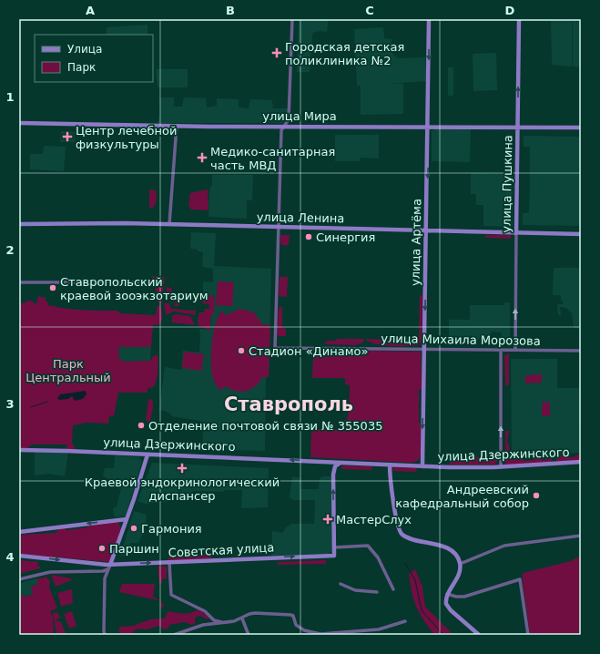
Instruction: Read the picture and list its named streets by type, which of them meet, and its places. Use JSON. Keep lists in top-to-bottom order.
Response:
{
  "streets": {
    "main road": [
      "улица Мира",
      "улица Пушкина",
      "улица Ленина",
      "улица Артёма",
      "улица Дзержинского",
      "Советская улица"
    ],
    "street": ["улица Михаила Морозова"]
  },
  "crossings": [
    ["улица Мира", "улица Пушкина"],
    ["улица Мира", "улица Артёма"],
    ["улица Пушкина", "улица Ленина"],
    ["улица Пушкина", "улица Михаила Морозова"],
    ["улица Ленина", "улица Артёма"],
    ["улица Ленина", "улица Михаила Морозова"],
    ["улица Артёма", "улица Михаила Морозова"],
    ["улица Артёма", "улица Дзержинского"]
  ],
  "one_way": ["улица Пушкина", "улица Артёма", "Советская улица"],
  "districts": ["Ставрополь"],
  "parks": ["Парк Центральный"],
  "places": {
    "health": [
      "Городская детская поликлиника №2",
      "Центр лечебной физкультуры",
      "Медико-санитарная часть МВД",
      "Краевой эндокринологический диспансер",
      "МастерСлух"
    ],
    "other": [
      "Синергия",
      "Ставропольский краевой зооэкзотариум",
      "Стадион «Динамо»",
      "Отделение почтовой связи № 355035",
      "Андреевский кафедральный собор",
      "Гармония",
      "Паршин"
    ]
  },
  "legend": ["Улица", "Парк"],
  "grid": {
    "columns": [
      "A",
      "B",
      "C",
      "D"
    ],
    "rows": [
      "1",
      "2",
      "3",
      "4"
    ]
  }
}
